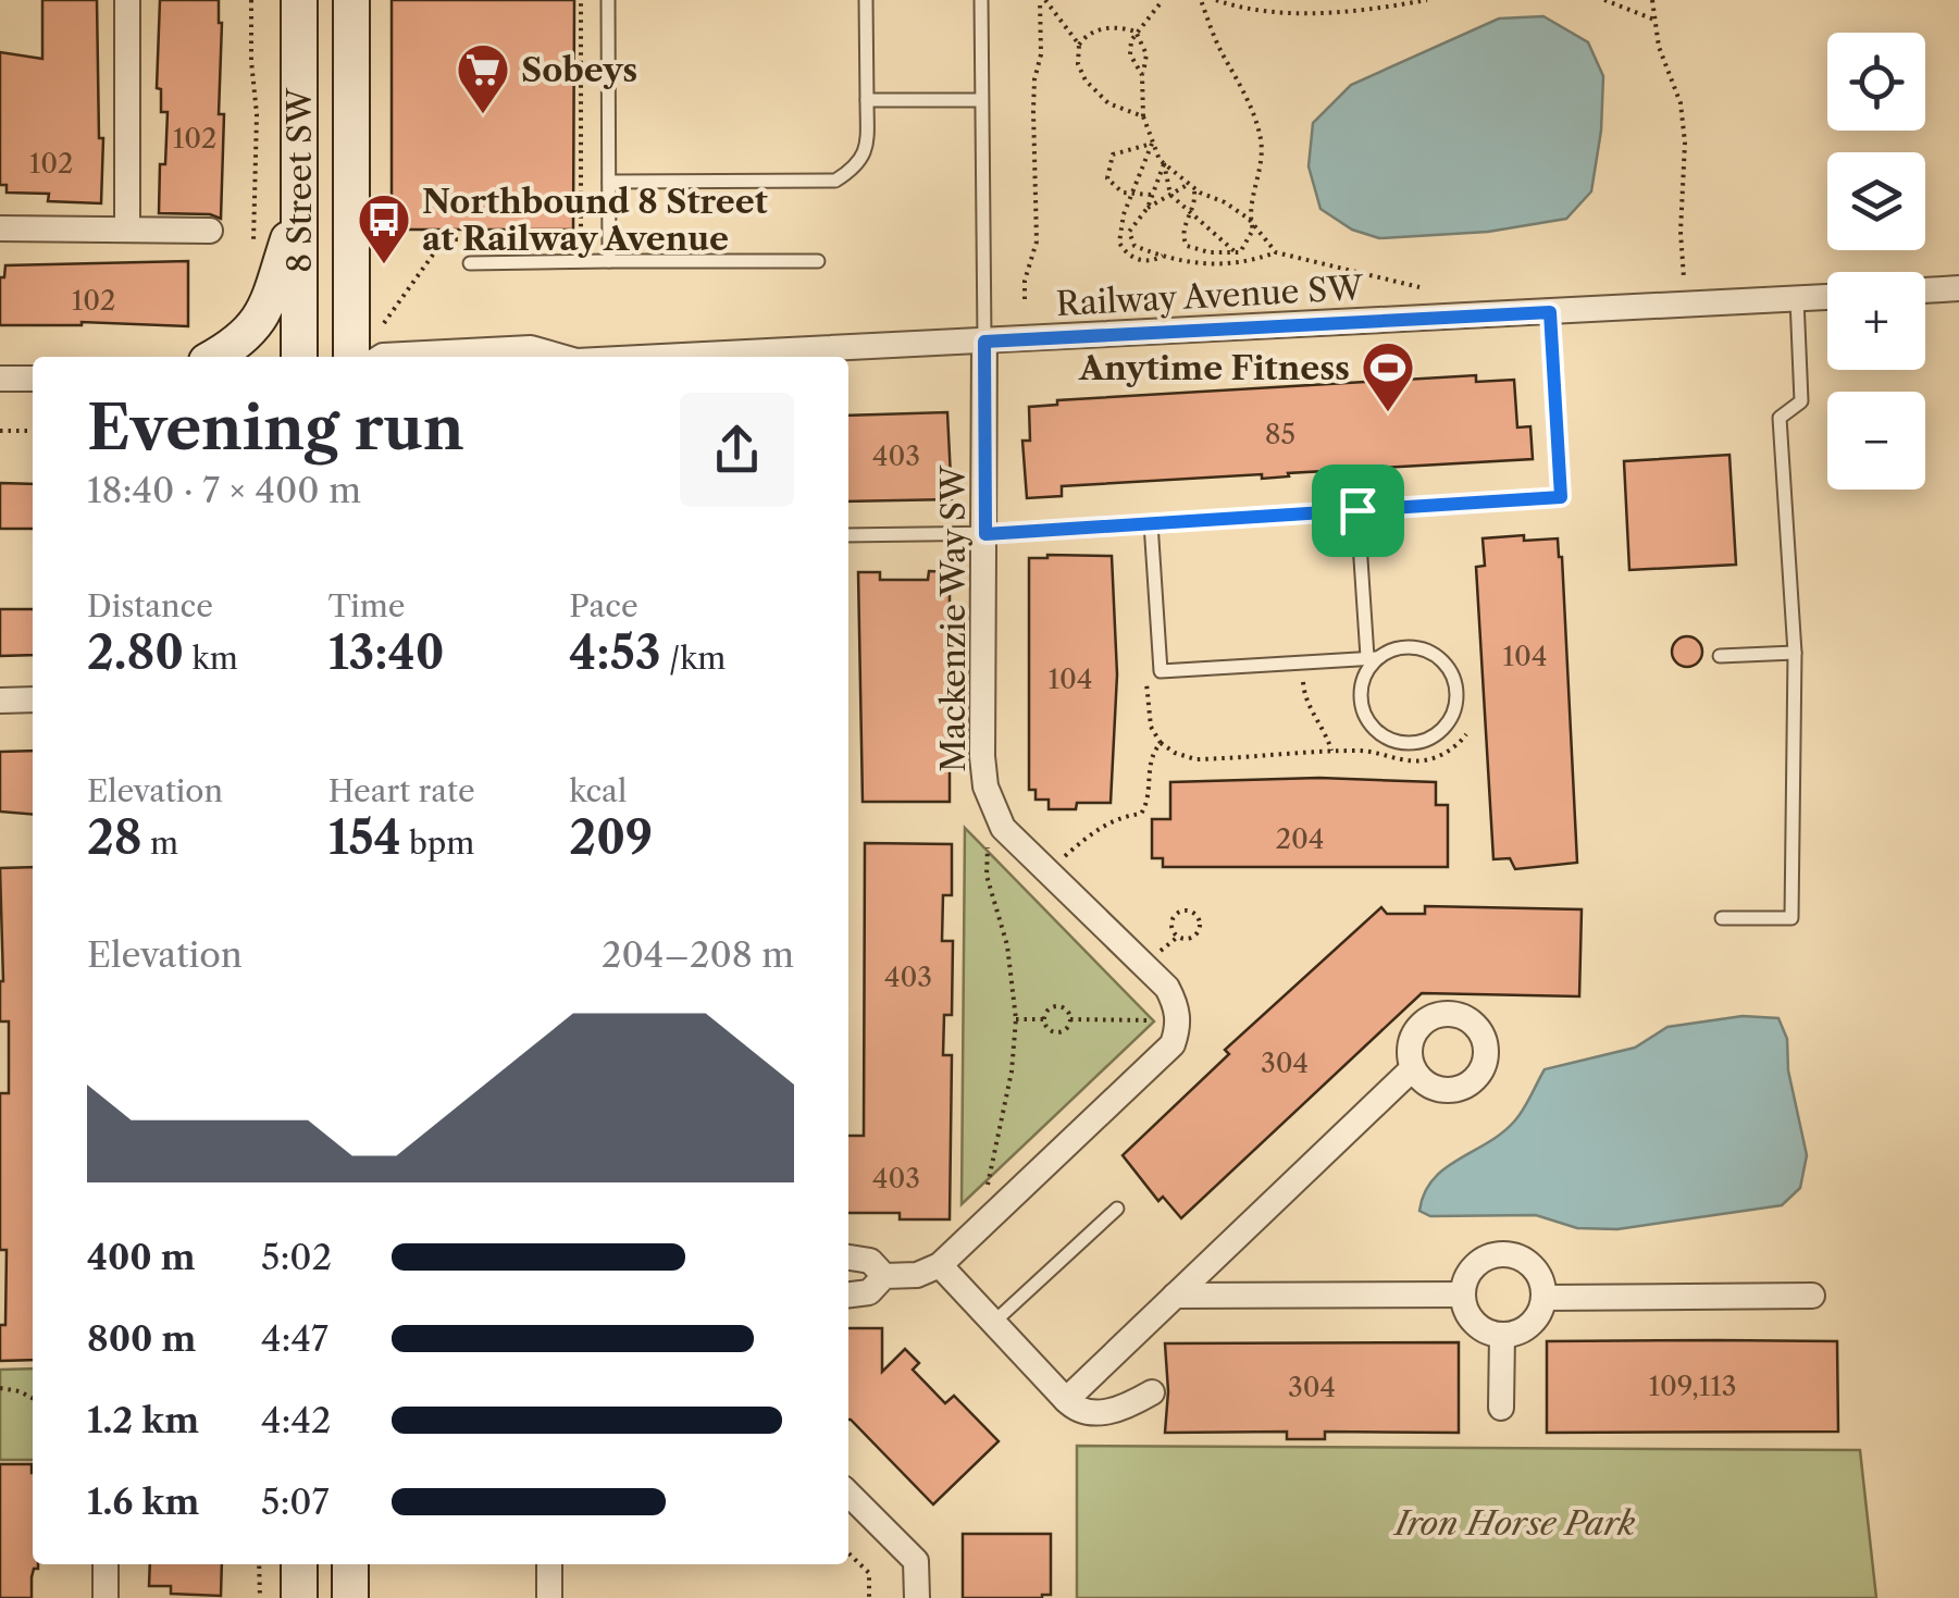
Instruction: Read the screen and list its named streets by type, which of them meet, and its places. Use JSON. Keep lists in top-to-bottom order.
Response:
{
  "streets": {
    "main road": ["8 Street SW"],
    "street": ["Railway Avenue SW", "Mackenzie Way SW"]
  },
  "crossings": [
    ["Railway Avenue SW", "Mackenzie Way SW"]
  ],
  "parks": ["Iron Horse Park"],
  "places": {
    "supermarket": ["Sobeys"],
    "bus stop": ["Northbound 8 Street at Railway Avenue"],
    "sports": ["Anytime Fitness"]
  },
  "house_numbers": [
    "102",
    "102",
    "102",
    "85",
    "403",
    "104",
    "104",
    "204",
    "403",
    "304",
    "403",
    "109,113",
    "304"
  ],
  "page": {
    "map_buttons": ["+", "−"],
    "heading": ["Evening run", "18:40 · 7 × 400 m"],
    "stats": [
      ["Distance", "2.80 km"],
      ["Time", "13:40"],
      ["Pace", "4:53 /km"],
      ["Elevation", "28 m"],
      ["Heart rate", "154 bpm"],
      ["kcal", "209"]
    ],
    "chart": ["Elevation", "204–208 m"],
    "list": [
      {
        "name": "400 m",
        "note": "5:02"
      },
      {
        "name": "800 m",
        "note": "4:47"
      },
      {
        "name": "1.2 km",
        "note": "4:42"
      },
      {
        "name": "1.6 km",
        "note": "5:07"
      }
    ]
  }
}
